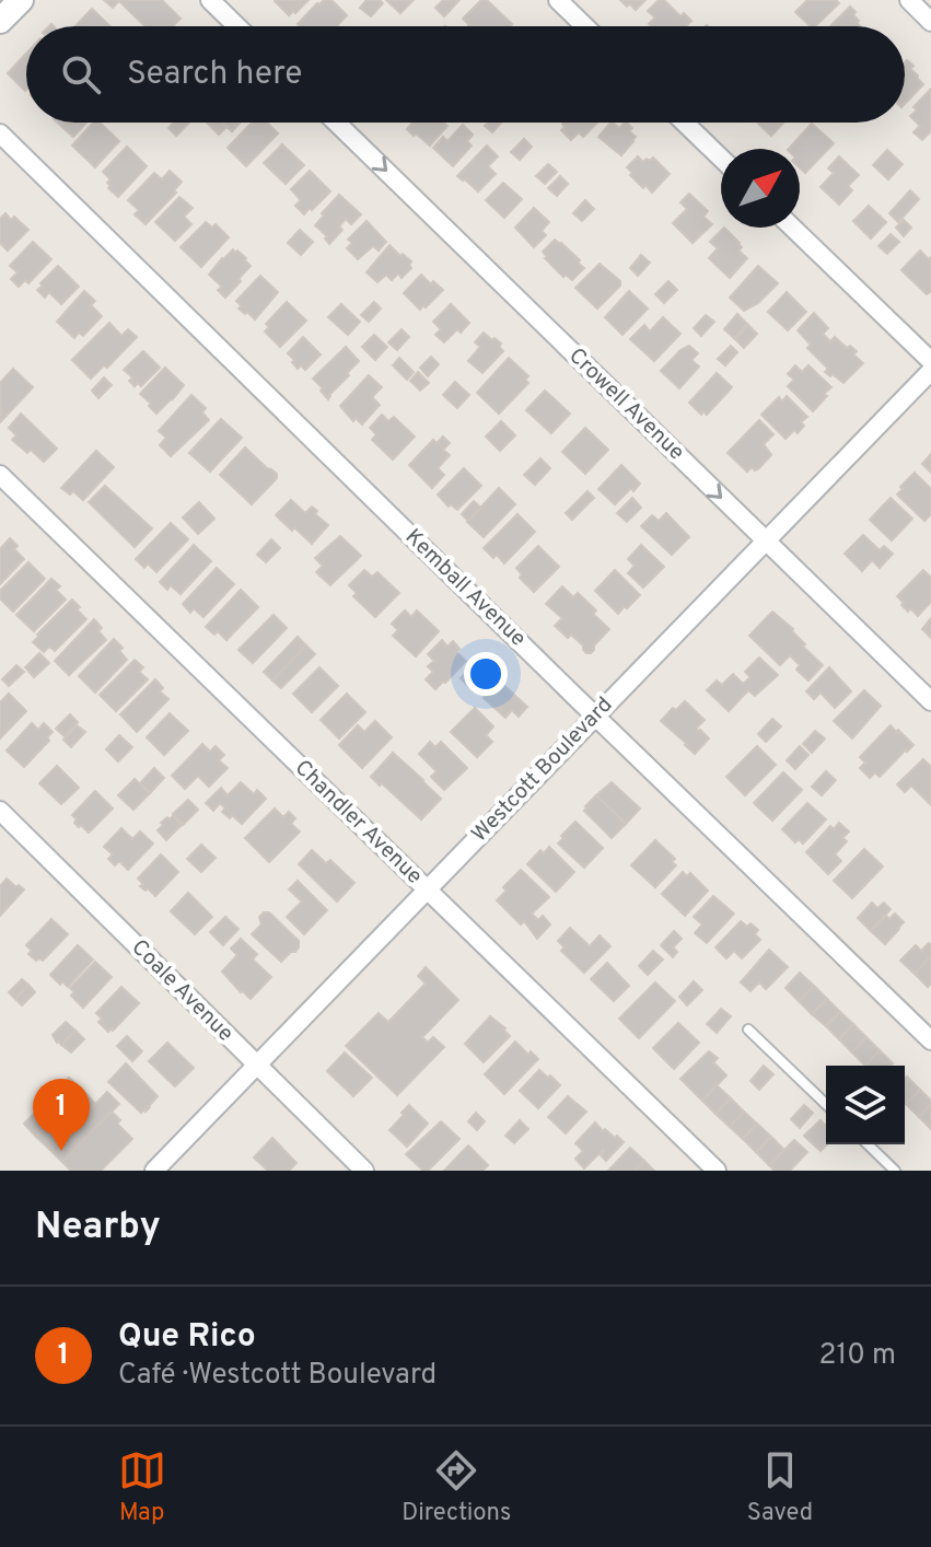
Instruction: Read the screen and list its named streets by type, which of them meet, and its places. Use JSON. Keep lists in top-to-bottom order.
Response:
{
  "streets": {
    "street": [
      "Crowell Avenue",
      "Kemball Avenue",
      "Westcott Boulevard",
      "Chandler Avenue",
      "Coale Avenue"
    ]
  },
  "crossings": [
    ["Crowell Avenue", "Westcott Boulevard"],
    ["Kemball Avenue", "Westcott Boulevard"],
    ["Westcott Boulevard", "Chandler Avenue"],
    ["Westcott Boulevard", "Coale Avenue"]
  ],
  "one_way": ["Crowell Avenue"],
  "north": "top right",
  "page": {
    "search": "Search here",
    "pins": "1",
    "heading": "Nearby",
    "list": [
      {
        "mark": "1",
        "name": "Que Rico",
        "note": "Café · Westcott Boulevard",
        "value": "210 m"
      }
    ],
    "nav": ["Map", "Directions", "Saved"]
  }
}
